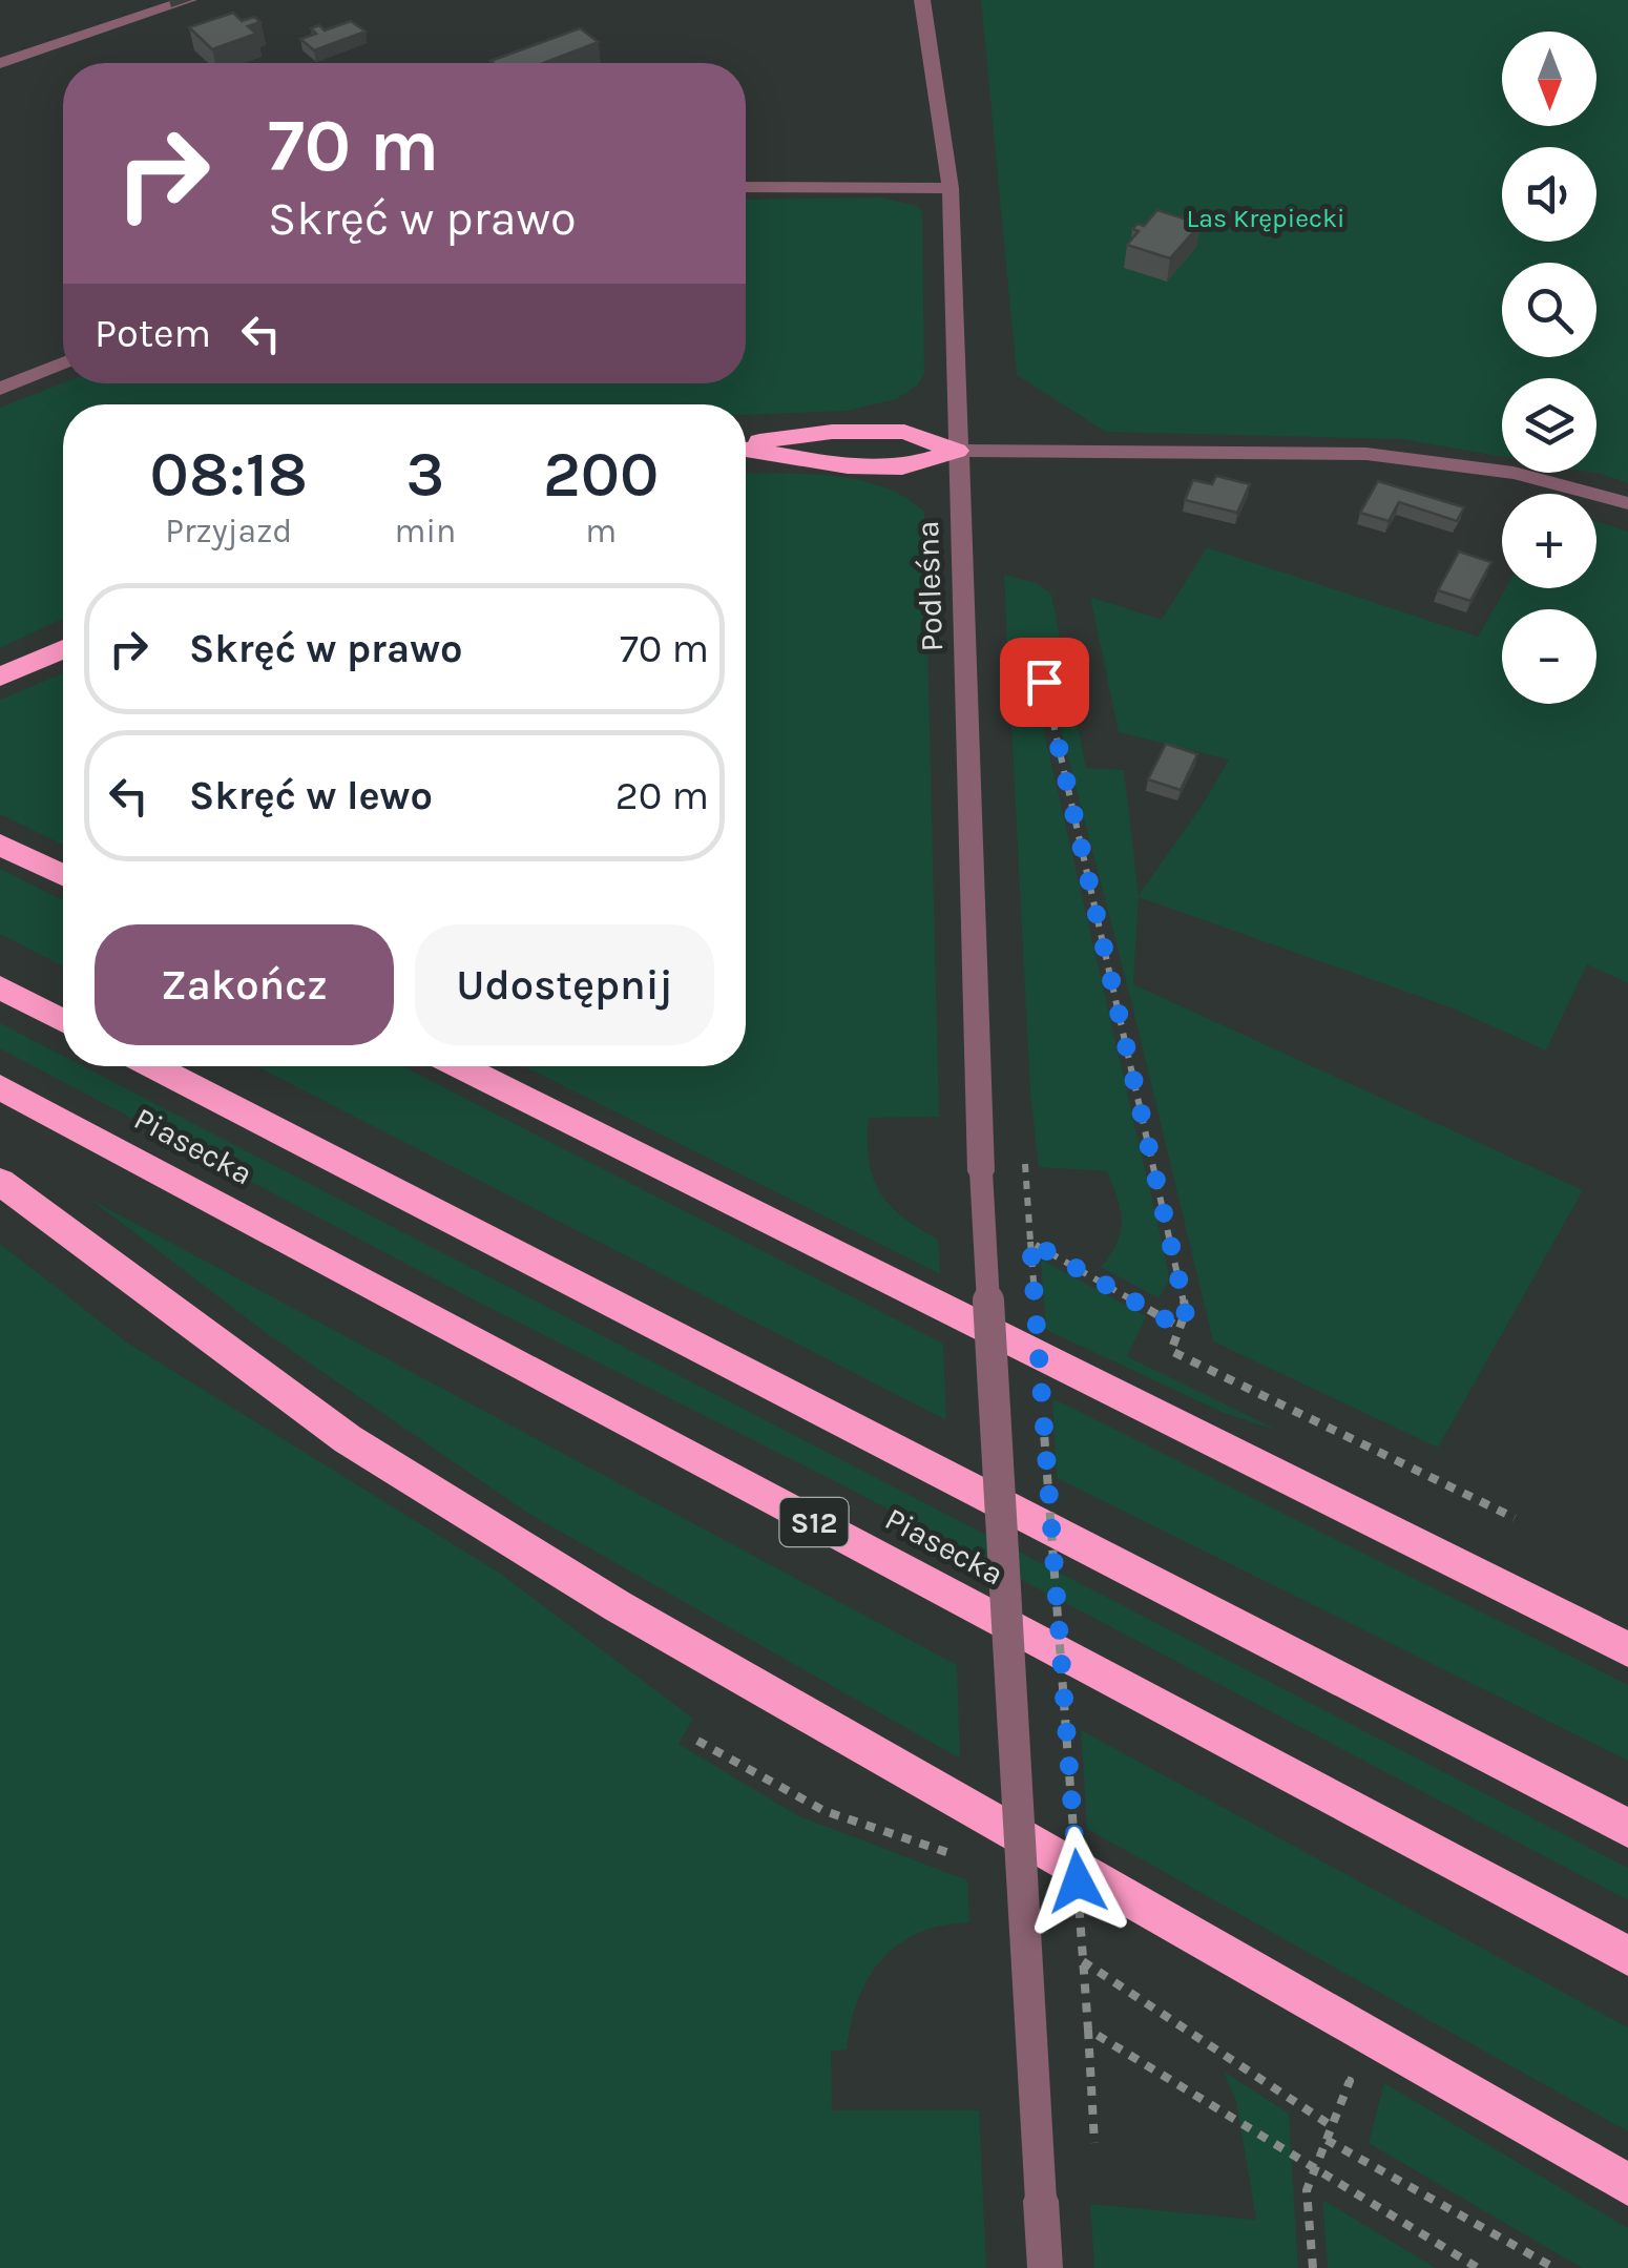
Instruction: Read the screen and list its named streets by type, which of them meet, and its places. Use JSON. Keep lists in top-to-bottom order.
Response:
{
  "streets": {
    "highway": ["Piasecka", "S12"],
    "street": ["Podleśna"]
  },
  "parks": ["Las Krępiecki"],
  "north": "bottom",
  "page": {
    "map_buttons": ["+", "−"],
    "turn": ["70 m", "Skręć w prawo"],
    "then": "Potem",
    "eta": [
      "08:18",
      "Przyjazd",
      "3",
      "min",
      "200",
      "m"
    ],
    "list": [
      {
        "name": "Skręć w prawo",
        "value": "70 m"
      },
      {
        "name": "Skręć w lewo",
        "value": "20 m"
      }
    ],
    "buttons": ["Zakończ", "Udostępnij"]
  }
}
